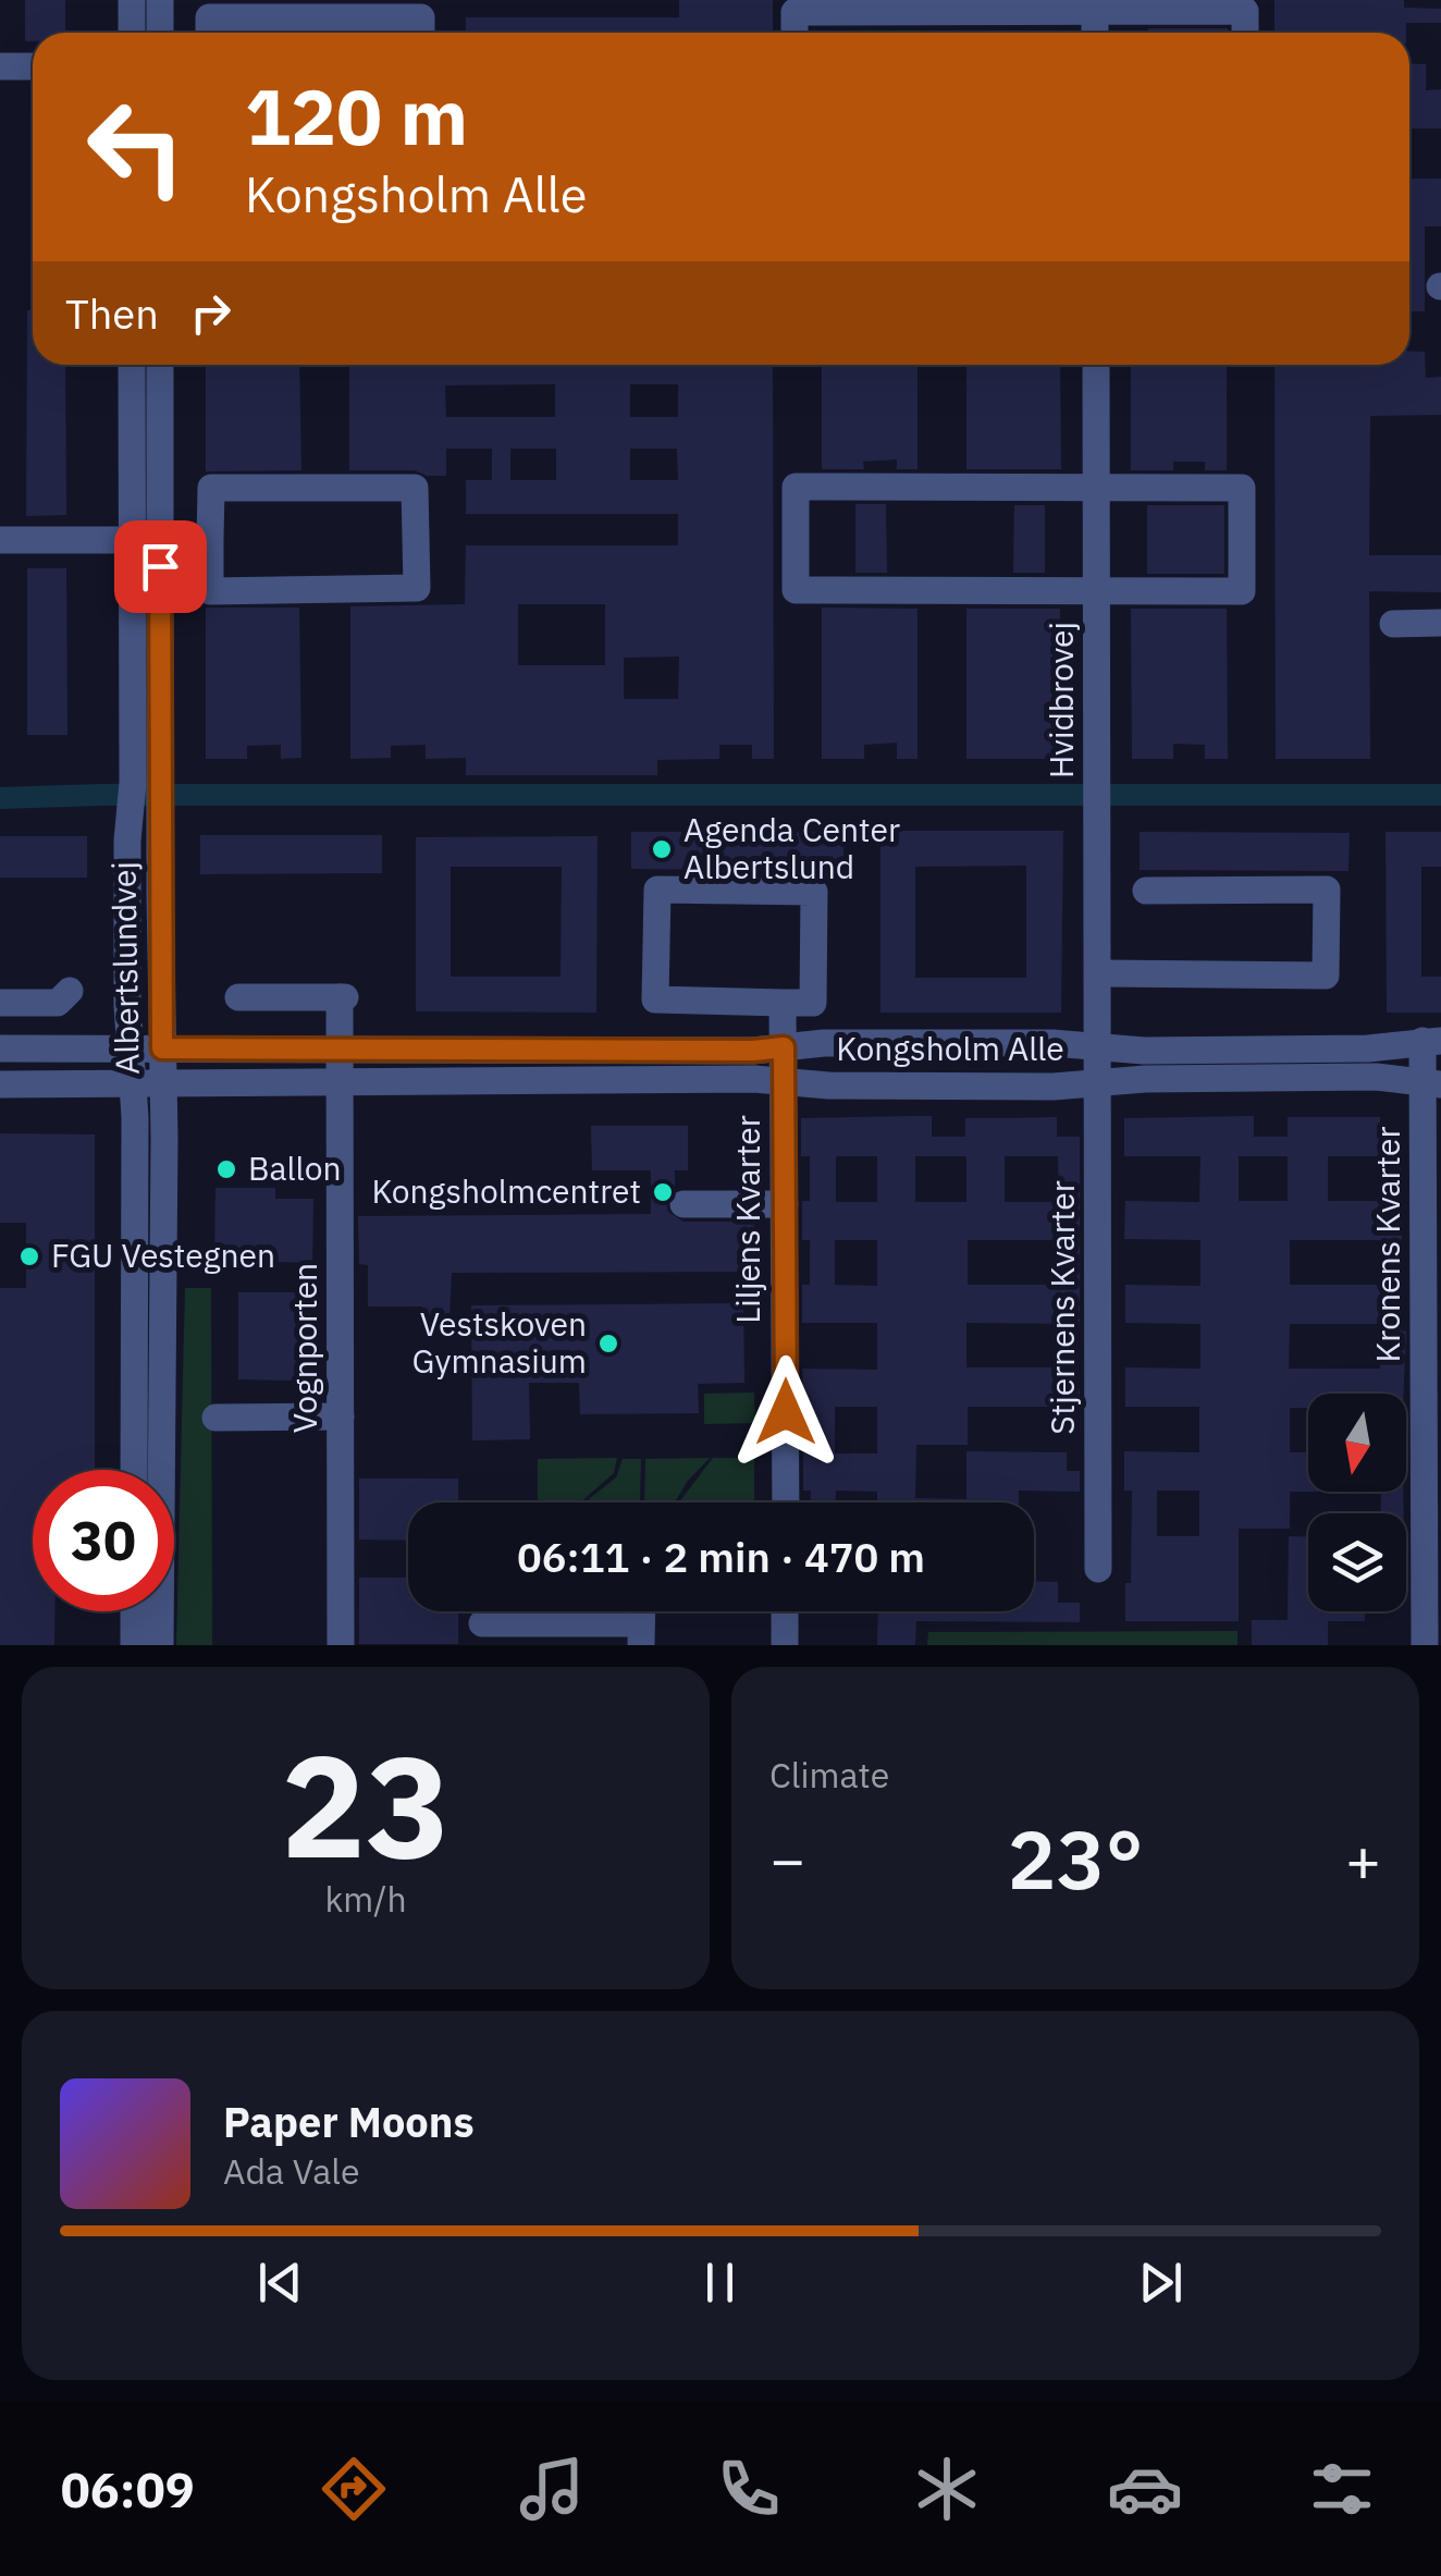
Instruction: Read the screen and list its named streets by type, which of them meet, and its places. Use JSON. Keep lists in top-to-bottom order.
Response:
{
  "streets": {
    "street": [
      "Hvidbrovej",
      "Albertslundvej",
      "Kongsholm Alle",
      "Liljens Kvarter",
      "Kronens Kvarter",
      "Stjernens Kvarter",
      "Vognporten"
    ]
  },
  "crossings": [
    ["Hvidbrovej", "Kongsholm Alle"],
    ["Hvidbrovej", "Stjernens Kvarter"],
    ["Albertslundvej", "Kongsholm Alle"],
    ["Kongsholm Alle", "Liljens Kvarter"],
    ["Kongsholm Alle", "Kronens Kvarter"],
    ["Kongsholm Alle", "Stjernens Kvarter"],
    ["Kongsholm Alle", "Vognporten"]
  ],
  "places": [
    "Agenda Center Albertslund",
    "Ballon",
    "Kongsholmcentret",
    "FGU Vestegnen",
    "Vestskoven Gymnasium"
  ],
  "north": "bottom",
  "page": {
    "turn": ["120 m", "Kongsholm Alle"],
    "then": "Then",
    "limit": "30",
    "trip": "06:11 · 2 min · 470 m",
    "tile": [
      ["23", "km/h"],
      "Climate"
    ],
    "heat": ["−", "23°", "+"],
    "song": ["Paper Moons", "Ada Vale"],
    "tabs": "06:09"
  }
}
